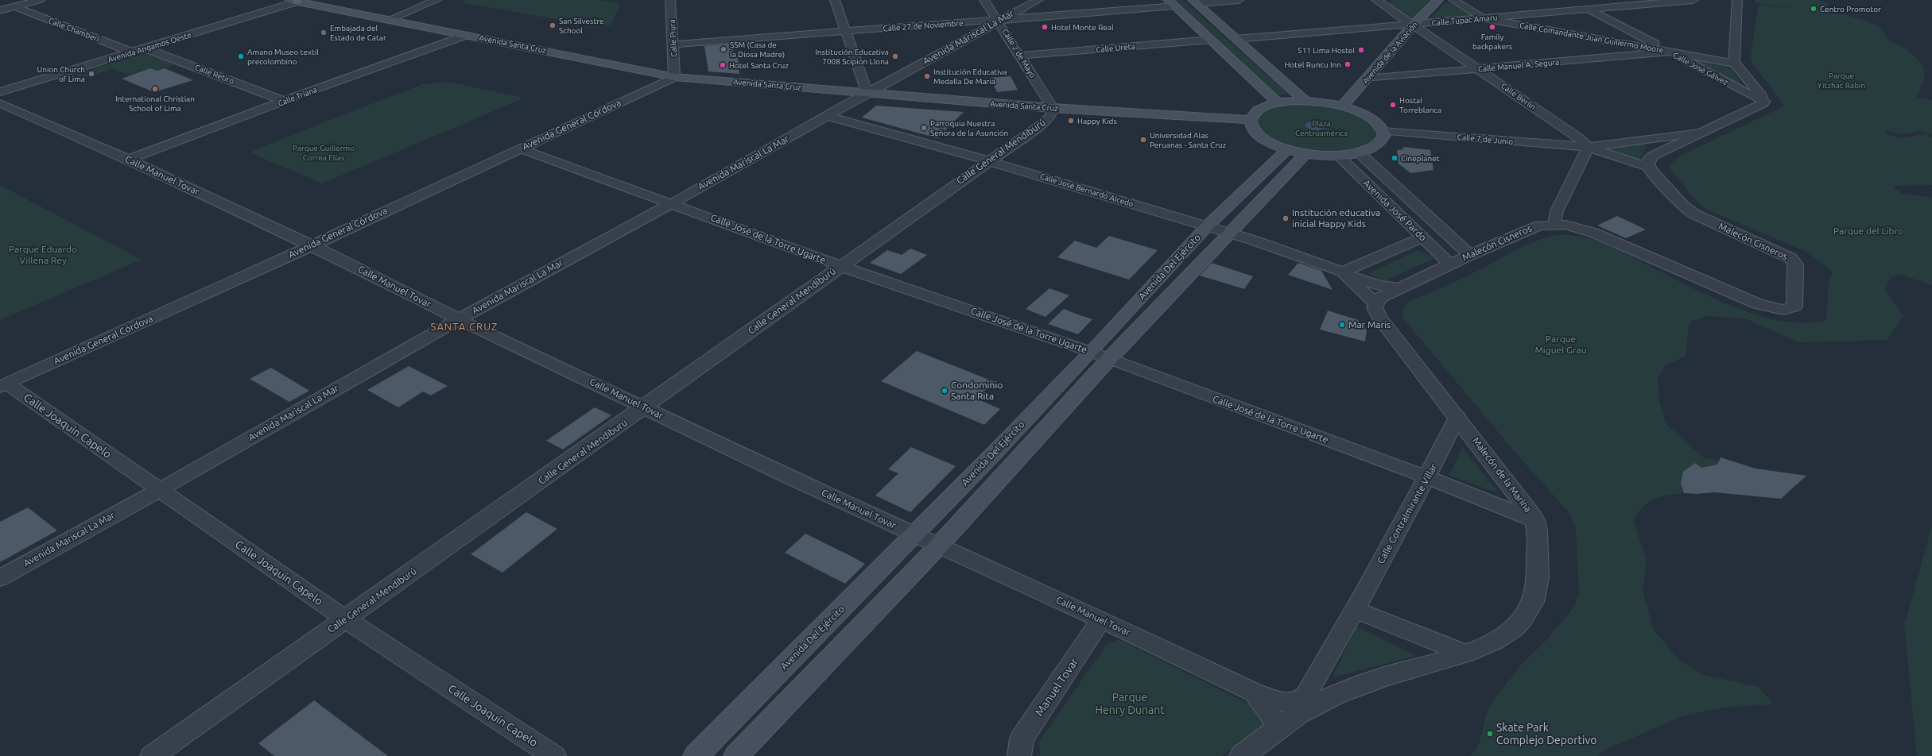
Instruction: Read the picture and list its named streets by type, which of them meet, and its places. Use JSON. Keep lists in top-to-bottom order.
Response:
{
  "streets": {
    "main road": ["Avenida Santa Cruz", "Avenida de la Aviación", "Avenida Del Ejército"],
    "street": [
      "Calle Tupac Amaru",
      "Calle 27 de Noviembre",
      "Calle Chamberí",
      "Avenida Mariscal La Mar",
      "Calle Comandante Juan Guillermo Moore",
      "Calle Piura",
      "Avenida Angamos Oeste",
      "Calle Ureta",
      "Calle 2 de Mayo",
      "Calle Manuel A. Segura",
      "Calle José Gálvez",
      "Calle Retiro",
      "Calle Triana",
      "Calle Berlín",
      "Avenida General Córdova",
      "Calle 7 de Junio",
      "Calle General Mendiburú",
      "Calle Manuel Tovar",
      "Calle José Bernardo Alcedo",
      "Avenida José Pardo",
      "Calle José de la Torre Ugarte",
      "Malecón Cisneros",
      "Calle Joaquín Capelo",
      "Malecón de la Marina",
      "Calle Contralmirante Villar",
      "Manuel Tovar"
    ]
  },
  "crossings": [
    ["Calle Tupac Amaru", "Calle Comandante Juan Guillermo Moore"],
    ["Calle Tupac Amaru", "Avenida de la Aviación"],
    ["Calle Tupac Amaru", "Calle José Gálvez"],
    ["Calle Tupac Amaru", "Calle Berlín"],
    ["Calle 27 de Noviembre", "Avenida Mariscal La Mar"],
    ["Calle 27 de Noviembre", "Calle Piura"],
    ["Calle 27 de Noviembre", "Calle 2 de Mayo"],
    ["Calle Chamberí", "Avenida Angamos Oeste"],
    ["Avenida Mariscal La Mar", "Avenida Santa Cruz"],
    ["Avenida Mariscal La Mar", "Calle 2 de Mayo"],
    ["Avenida Mariscal La Mar", "Calle Manuel Tovar"],
    ["Avenida Mariscal La Mar", "Calle José Bernardo Alcedo"],
    ["Avenida Mariscal La Mar", "Calle José de la Torre Ugarte"],
    ["Avenida Mariscal La Mar", "Calle Joaquín Capelo"],
    ["Calle Comandante Juan Guillermo Moore", "Calle Manuel A. Segura"],
    ["Calle Comandante Juan Guillermo Moore", "Calle José Gálvez"],
    ["Calle Piura", "Avenida Santa Cruz"],
    ["Calle Piura", "Avenida General Córdova"],
    ["Avenida Santa Cruz", "Avenida Angamos Oeste"],
    ["Avenida Santa Cruz", "Calle 2 de Mayo"],
    ["Avenida Santa Cruz", "Calle Triana"],
    ["Avenida Santa Cruz", "Avenida General Córdova"],
    ["Avenida Santa Cruz", "Calle General Mendiburú"],
    ["Avenida Angamos Oeste", "Calle Retiro"],
    ["Calle Ureta", "Calle 2 de Mayo"],
    ["Avenida de la Aviación", "Calle Manuel A. Segura"],
    ["Avenida de la Aviación", "Calle Berlín"],
    ["Calle 2 de Mayo", "Calle General Mendiburú"],
    ["Calle Manuel A. Segura", "Calle José Gálvez"],
    ["Calle Manuel A. Segura", "Calle Berlín"],
    ["Calle Retiro", "Calle Triana"],
    ["Calle Triana", "Calle Manuel Tovar"],
    ["Calle Berlín", "Calle 7 de Junio"],
    ["Avenida General Córdova", "Calle Manuel Tovar"],
    ["Avenida General Córdova", "Calle José de la Torre Ugarte"],
    ["Avenida General Córdova", "Calle Joaquín Capelo"],
    ["Calle 7 de Junio", "Malecón Cisneros"],
    ["Calle General Mendiburú", "Calle Manuel Tovar"],
    ["Calle General Mendiburú", "Calle José Bernardo Alcedo"],
    ["Calle General Mendiburú", "Calle José de la Torre Ugarte"],
    ["Calle General Mendiburú", "Calle Joaquín Capelo"],
    ["Calle Manuel Tovar", "Avenida Del Ejército"],
    ["Calle Manuel Tovar", "Malecón de la Marina"],
    ["Calle Manuel Tovar", "Calle Contralmirante Villar"],
    ["Calle Manuel Tovar", "Manuel Tovar"],
    ["Calle José Bernardo Alcedo", "Malecón Cisneros"],
    ["Calle José Bernardo Alcedo", "Avenida Del Ejército"],
    ["Calle José Bernardo Alcedo", "Malecón de la Marina"],
    ["Avenida José Pardo", "Malecón Cisneros"],
    ["Calle José de la Torre Ugarte", "Avenida Del Ejército"],
    ["Calle José de la Torre Ugarte", "Malecón de la Marina"],
    ["Calle José de la Torre Ugarte", "Calle Contralmirante Villar"],
    ["Malecón de la Marina", "Calle Contralmirante Villar"]
  ],
  "districts": ["SANTA CRUZ"],
  "parks": [
    "Parque Yitzhac Rabin",
    "Plaza Centroamérica",
    "Parque Guillermo Correa Elías",
    "Parque del Libro",
    "Parque Eduardo Villena Rey",
    "Parque Miguel Grau",
    "Parque Henry Dunant"
  ],
  "places": [
    "Centro Promotor",
    "San Silvestre School",
    "Hotel Monte Real",
    "Family backpakers",
    "Embajada del Estado de Catar",
    "SSM (Casa de la Diosa Madre)",
    "511 Lima Hostel",
    "Amano Museo textil precolombino",
    "Institución Educativa 7008 Scipion Llona",
    "Hotel Runcu Inn",
    "Hotel Santa Cruz",
    "Union Church of Lima",
    "Institución Educativa Medalla De Maria",
    "International Christian School of Lima",
    "Hostal Torreblanca",
    "Happy Kids",
    "Parroquia Nuestra Señora de la Asunción",
    "Universidad Alas Peruanas - Santa Cruz",
    "Cineplanet",
    "Institución educativa inicial Happy Kids",
    "Mar Maris",
    "Condominio Santa Rita",
    "Skate Park Complejo Deportivo"
  ]
}
